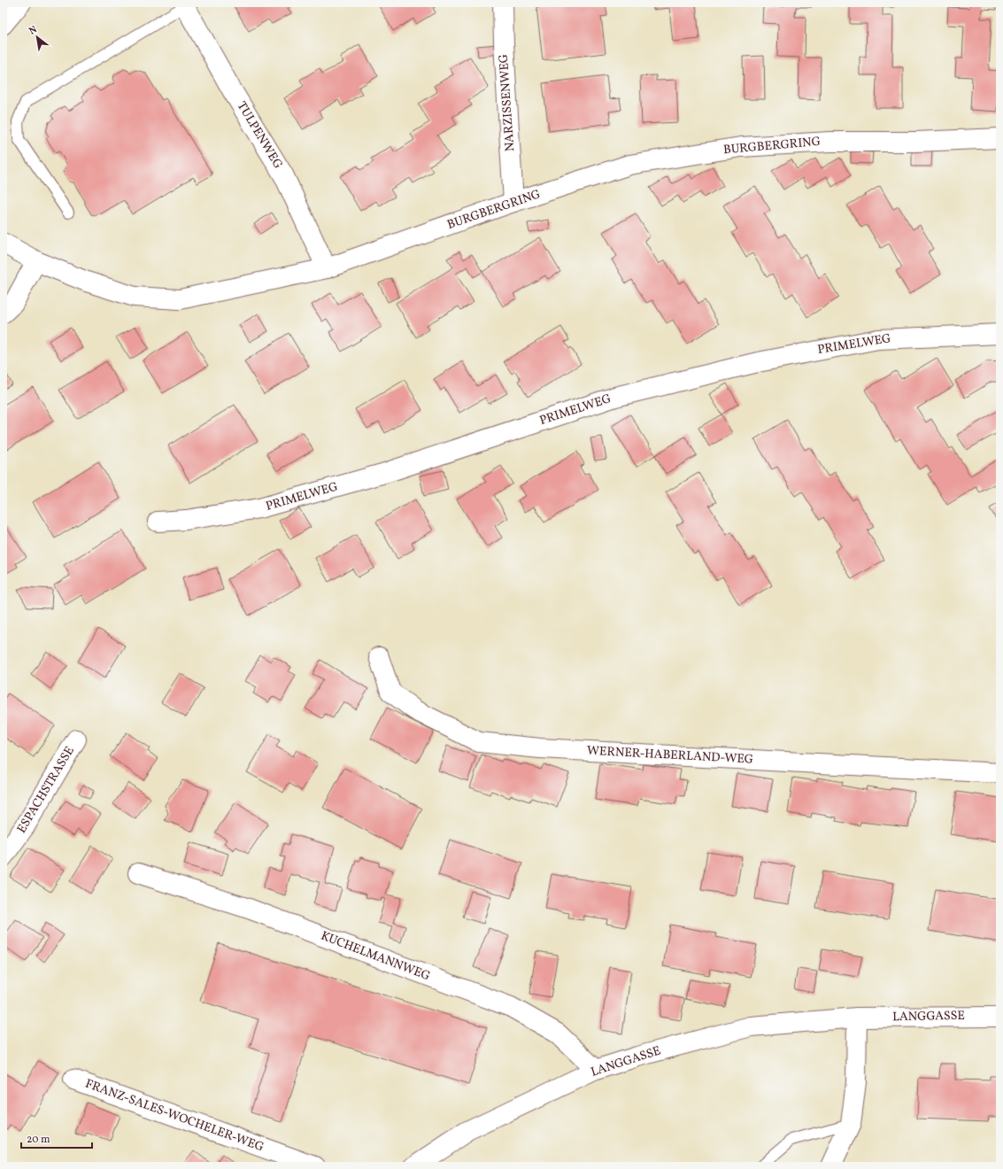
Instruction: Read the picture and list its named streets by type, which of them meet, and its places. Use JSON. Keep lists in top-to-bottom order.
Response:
{
  "streets": {
    "street": [
      "NARZISSENWEG",
      "TULPENWEG",
      "BURGBERGRING",
      "PRIMELWEG",
      "WERNER-HABERLAND-WEG",
      "ESPACHSTRASSE",
      "KUCHELMANNWEG",
      "LANGGASSE",
      "FRANZ-SALES-WOCHELER-WEG"
    ]
  },
  "crossings": [
    ["NARZISSENWEG", "BURGBERGRING"],
    ["TULPENWEG", "BURGBERGRING"],
    ["KUCHELMANNWEG", "LANGGASSE"]
  ],
  "scale_bar": "20 m",
  "north": "top left"
}
